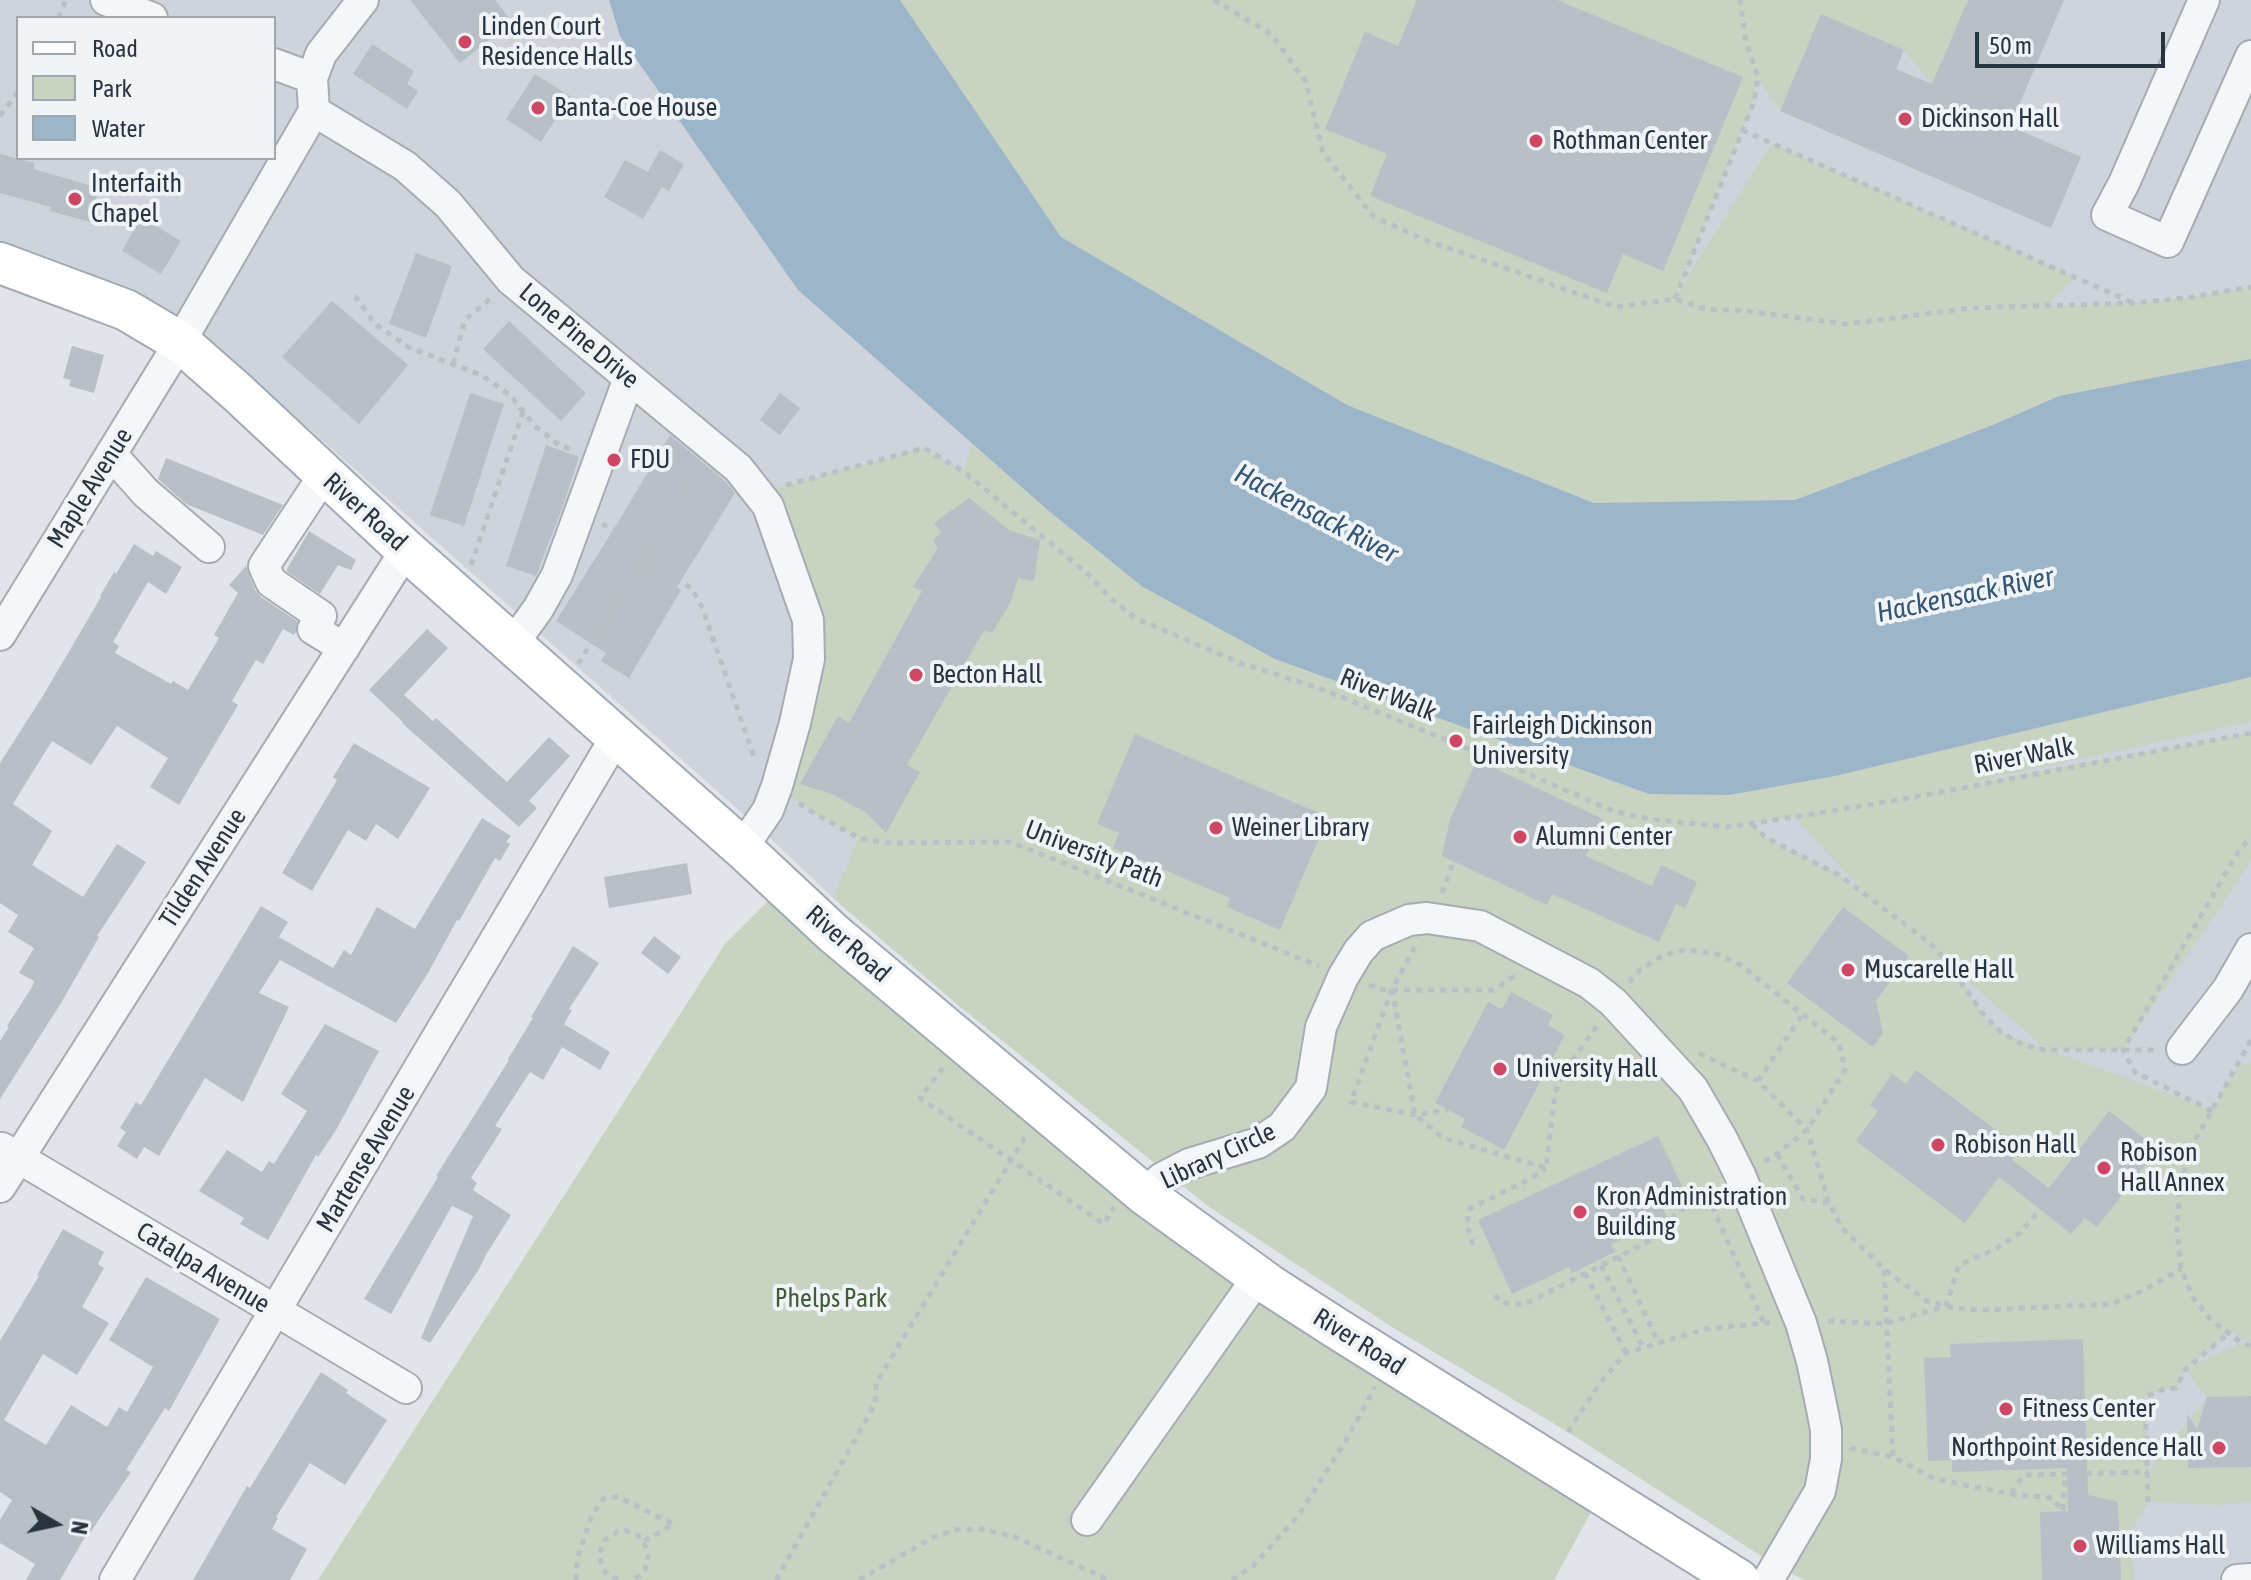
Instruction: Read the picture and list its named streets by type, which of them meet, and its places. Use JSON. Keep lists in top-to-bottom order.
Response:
{
  "streets": {
    "main road": ["River Road"],
    "street": [
      "Lone Pine Drive",
      "Maple Avenue",
      "Tilden Avenue",
      "Library Circle",
      "Martense Avenue",
      "Catalpa Avenue"
    ],
    "path": ["River Walk", "University Path"]
  },
  "crossings": [
    ["Lone Pine Drive", "River Road"],
    ["Lone Pine Drive", "River Walk"],
    ["Lone Pine Drive", "University Path"],
    ["Maple Avenue", "River Road"],
    ["River Road", "Tilden Avenue"],
    ["River Road", "Library Circle"],
    ["River Road", "Martense Avenue"],
    ["University Path", "Library Circle"],
    ["Tilden Avenue", "Catalpa Avenue"],
    ["Martense Avenue", "Catalpa Avenue"]
  ],
  "water": ["Hackensack River"],
  "parks": ["Phelps Park"],
  "places": [
    "Linden Court Residence Halls",
    "Banta-Coe House",
    "Dickinson Hall",
    "Rothman Center",
    "Interfaith Chapel",
    "FDU",
    "Becton Hall",
    "Fairleigh Dickinson University",
    "Weiner Library",
    "Alumni Center",
    "Muscarelle Hall",
    "University Hall",
    "Robison Hall",
    "Robison Hall Annex",
    "Kron Administration Building",
    "Fitness Center",
    "Northpoint Residence Hall",
    "Williams Hall"
  ],
  "legend": ["Road", "Park", "Water"],
  "scale_bar": "50 m",
  "north": "right"
}
